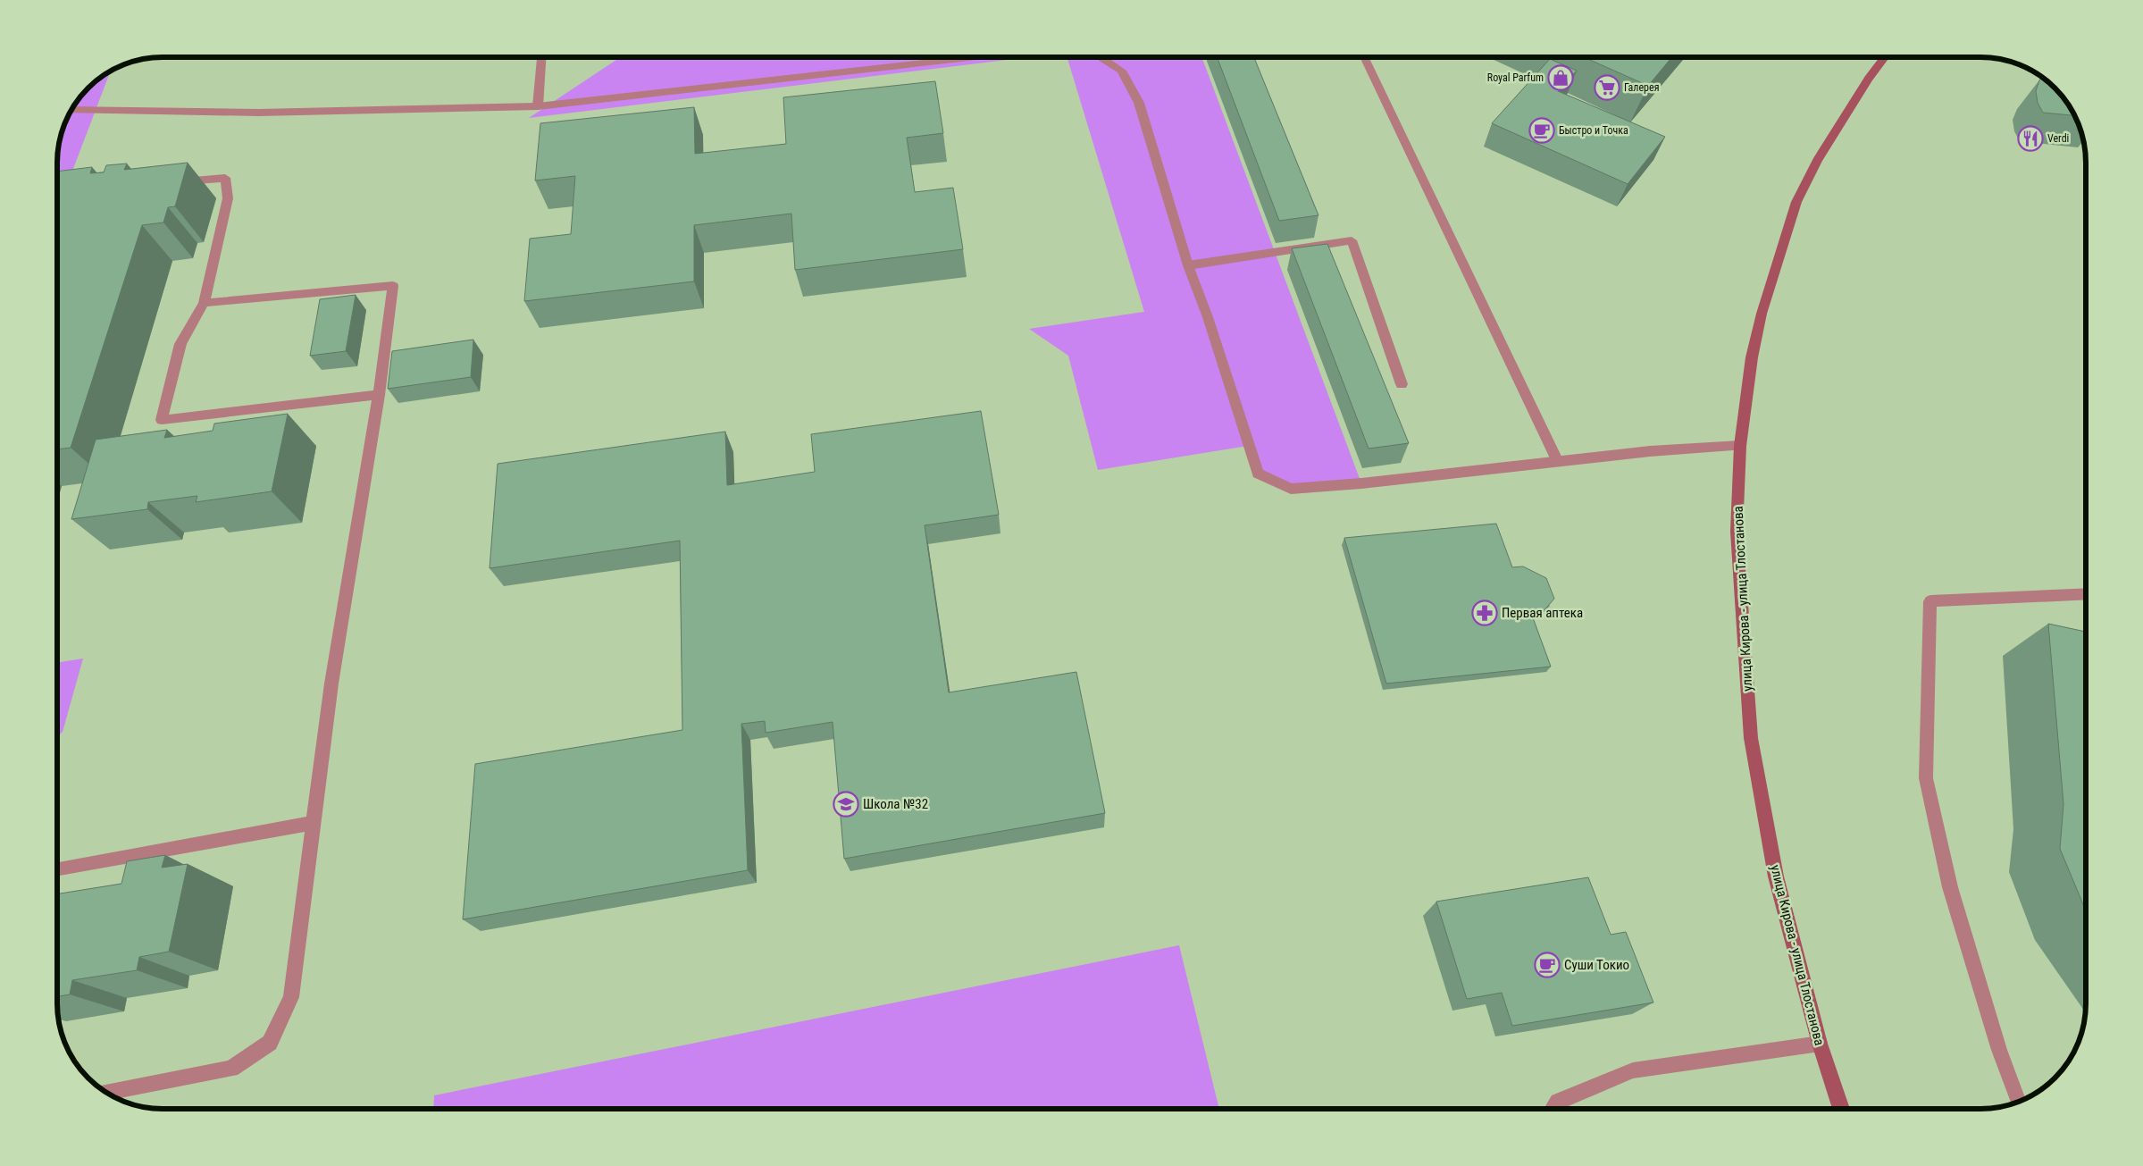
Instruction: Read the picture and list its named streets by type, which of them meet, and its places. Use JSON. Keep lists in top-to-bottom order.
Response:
{
  "streets": {
    "main road": ["улица Кирова - улица Тлостанова"]
  },
  "places": {
    "shop": ["Royal Parfum"],
    "supermarket": ["Галерея"],
    "cafe": ["Быстро и Точка", "Суши Токио"],
    "restaurant": ["Verdi"],
    "pharmacy": ["Первая аптека"],
    "school or university": ["Школа №32"]
  }
}
